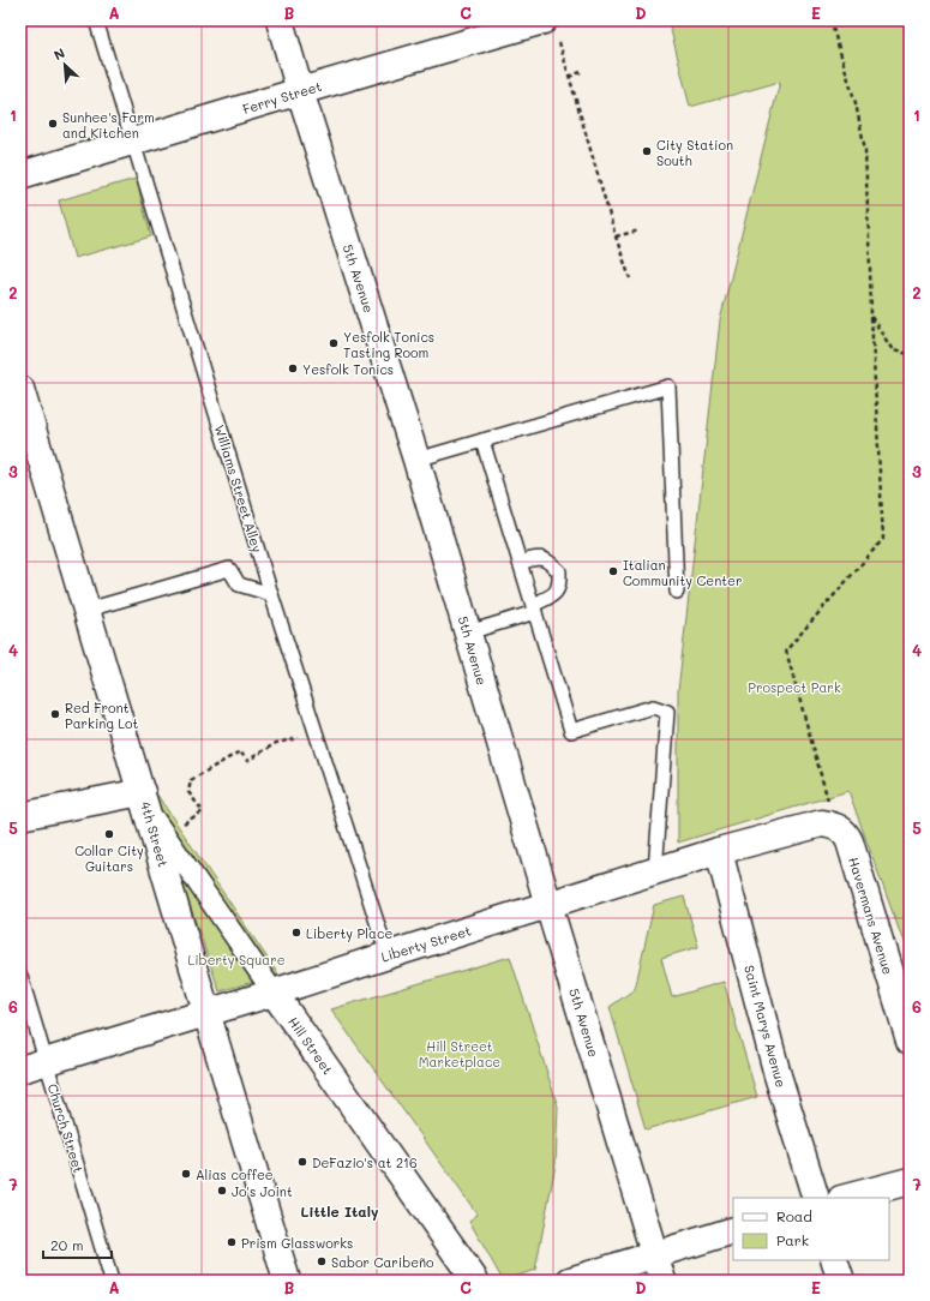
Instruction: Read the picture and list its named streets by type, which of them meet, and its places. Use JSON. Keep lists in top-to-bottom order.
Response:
{
  "streets": {
    "street": [
      "Ferry Street",
      "5th Avenue",
      "4th Street",
      "Havermans Avenue",
      "Liberty Street",
      "Saint Marys Avenue",
      "Hill Street"
    ],
    "lane": ["Williams Street Alley", "Church Street"]
  },
  "crossings": [
    ["Ferry Street", "5th Avenue"],
    ["Ferry Street", "Williams Street Alley"],
    ["5th Avenue", "Liberty Street"],
    ["Williams Street Alley", "Liberty Street"],
    ["4th Street", "Liberty Street"],
    ["4th Street", "Hill Street"],
    ["Havermans Avenue", "Liberty Street"],
    ["Liberty Street", "Saint Marys Avenue"],
    ["Liberty Street", "Hill Street"],
    ["Liberty Street", "Church Street"]
  ],
  "districts": ["Little Italy"],
  "parks": ["Prospect Park", "Liberty Square", "Hill Street Marketplace"],
  "places": [
    "Sunhee's Farm and Kitchen",
    "City Station South",
    "Yesfolk Tonics Tasting Room",
    "Yesfolk Tonics",
    "Italian Community Center",
    "Red Front Parking Lot",
    "Collar City Guitars",
    "Liberty Place",
    "DeFazio's at 216",
    "Alias coffee",
    "Jo's Joint",
    "Prism Glassworks",
    "Sabor Caribeño"
  ],
  "legend": ["Road", "Park"],
  "scale_bar": "20 m",
  "north": "top left",
  "grid": {
    "columns": [
      "A",
      "B",
      "C",
      "D",
      "E"
    ],
    "rows": [
      "1",
      "2",
      "3",
      "4",
      "5",
      "6",
      "7"
    ]
  }
}
